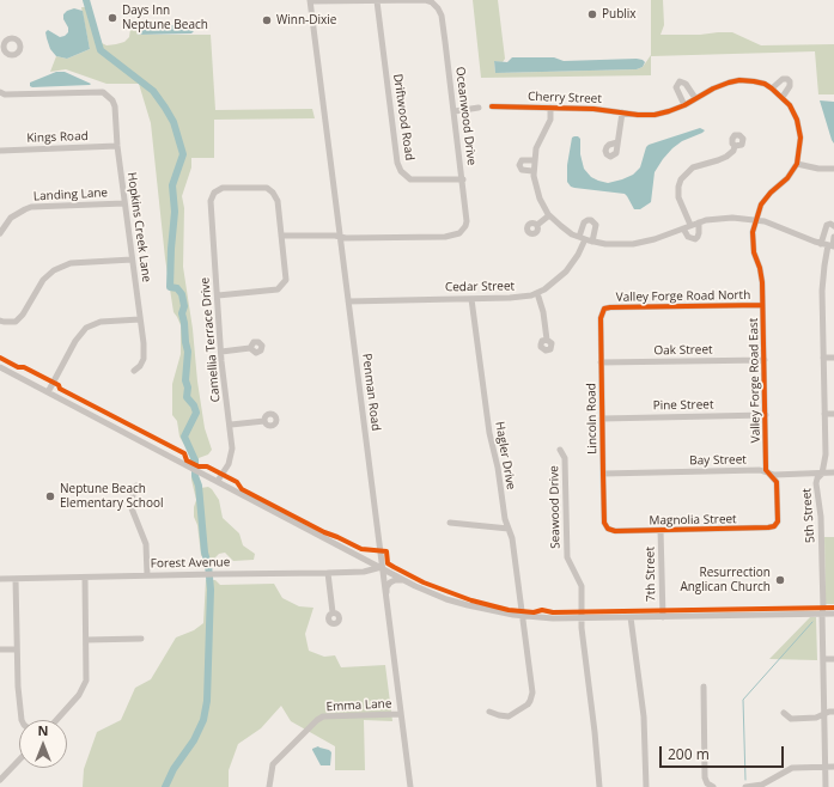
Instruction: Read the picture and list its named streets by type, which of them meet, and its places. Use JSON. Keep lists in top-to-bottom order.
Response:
{
  "streets": {
    "street": [
      "Cherry Street",
      "Oceanwood Drive",
      "Driftwood Road",
      "Kings Road",
      "Landing Lane",
      "Hopkins Creek Lane",
      "Cedar Street",
      "Valley Forge Road North",
      "Camellia Terrace Drive",
      "Oak Street",
      "Valley Forge Road East",
      "Penman Road",
      "Pine Street",
      "Lincoln Road",
      "Hagler Drive",
      "Bay Street",
      "Seawood Drive",
      "5th Street",
      "Magnolia Street",
      "Forest Avenue",
      "7th Street",
      "Emma Lane"
    ]
  },
  "crossings": [
    ["Cherry Street", "Valley Forge Road East"],
    ["Oceanwood Drive", "Driftwood Road"],
    ["Oceanwood Drive", "Penman Road"],
    ["Kings Road", "Hopkins Creek Lane"],
    ["Landing Lane", "Hopkins Creek Lane"],
    ["Cedar Street", "Penman Road"],
    ["Cedar Street", "Hagler Drive"],
    ["Valley Forge Road North", "Valley Forge Road East"],
    ["Valley Forge Road North", "Lincoln Road"],
    ["Oak Street", "Valley Forge Road East"],
    ["Oak Street", "Lincoln Road"],
    ["Valley Forge Road East", "Pine Street"],
    ["Valley Forge Road East", "Bay Street"],
    ["Valley Forge Road East", "Magnolia Street"],
    ["Penman Road", "Forest Avenue"],
    ["Penman Road", "Emma Lane"],
    ["Pine Street", "Lincoln Road"],
    ["Lincoln Road", "Bay Street"],
    ["Lincoln Road", "Magnolia Street"],
    ["Bay Street", "5th Street"],
    ["Magnolia Street", "7th Street"]
  ],
  "places": [
    "Publix",
    "Days Inn Neptune Beach",
    "Winn-Dixie",
    "Neptune Beach Elementary School",
    "Resurrection Anglican Church"
  ],
  "scale_bar": "200 m",
  "north": "top"
}
